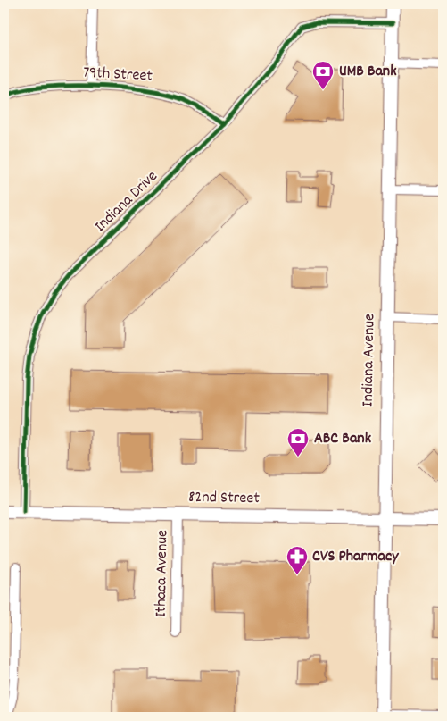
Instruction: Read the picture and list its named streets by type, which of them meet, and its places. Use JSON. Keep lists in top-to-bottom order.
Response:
{
  "streets": {
    "main road": ["Indiana Avenue", "82nd Street"],
    "street": ["79th Street", "Indiana Drive", "Ithaca Avenue"]
  },
  "crossings": [
    ["79th Street", "Indiana Drive"],
    ["Indiana Drive", "Indiana Avenue"],
    ["Indiana Drive", "82nd Street"],
    ["Indiana Avenue", "82nd Street"],
    ["82nd Street", "Ithaca Avenue"]
  ],
  "places": {
    "bank": ["UMB Bank", "ABC Bank"],
    "pharmacy": ["CVS Pharmacy"]
  }
}
